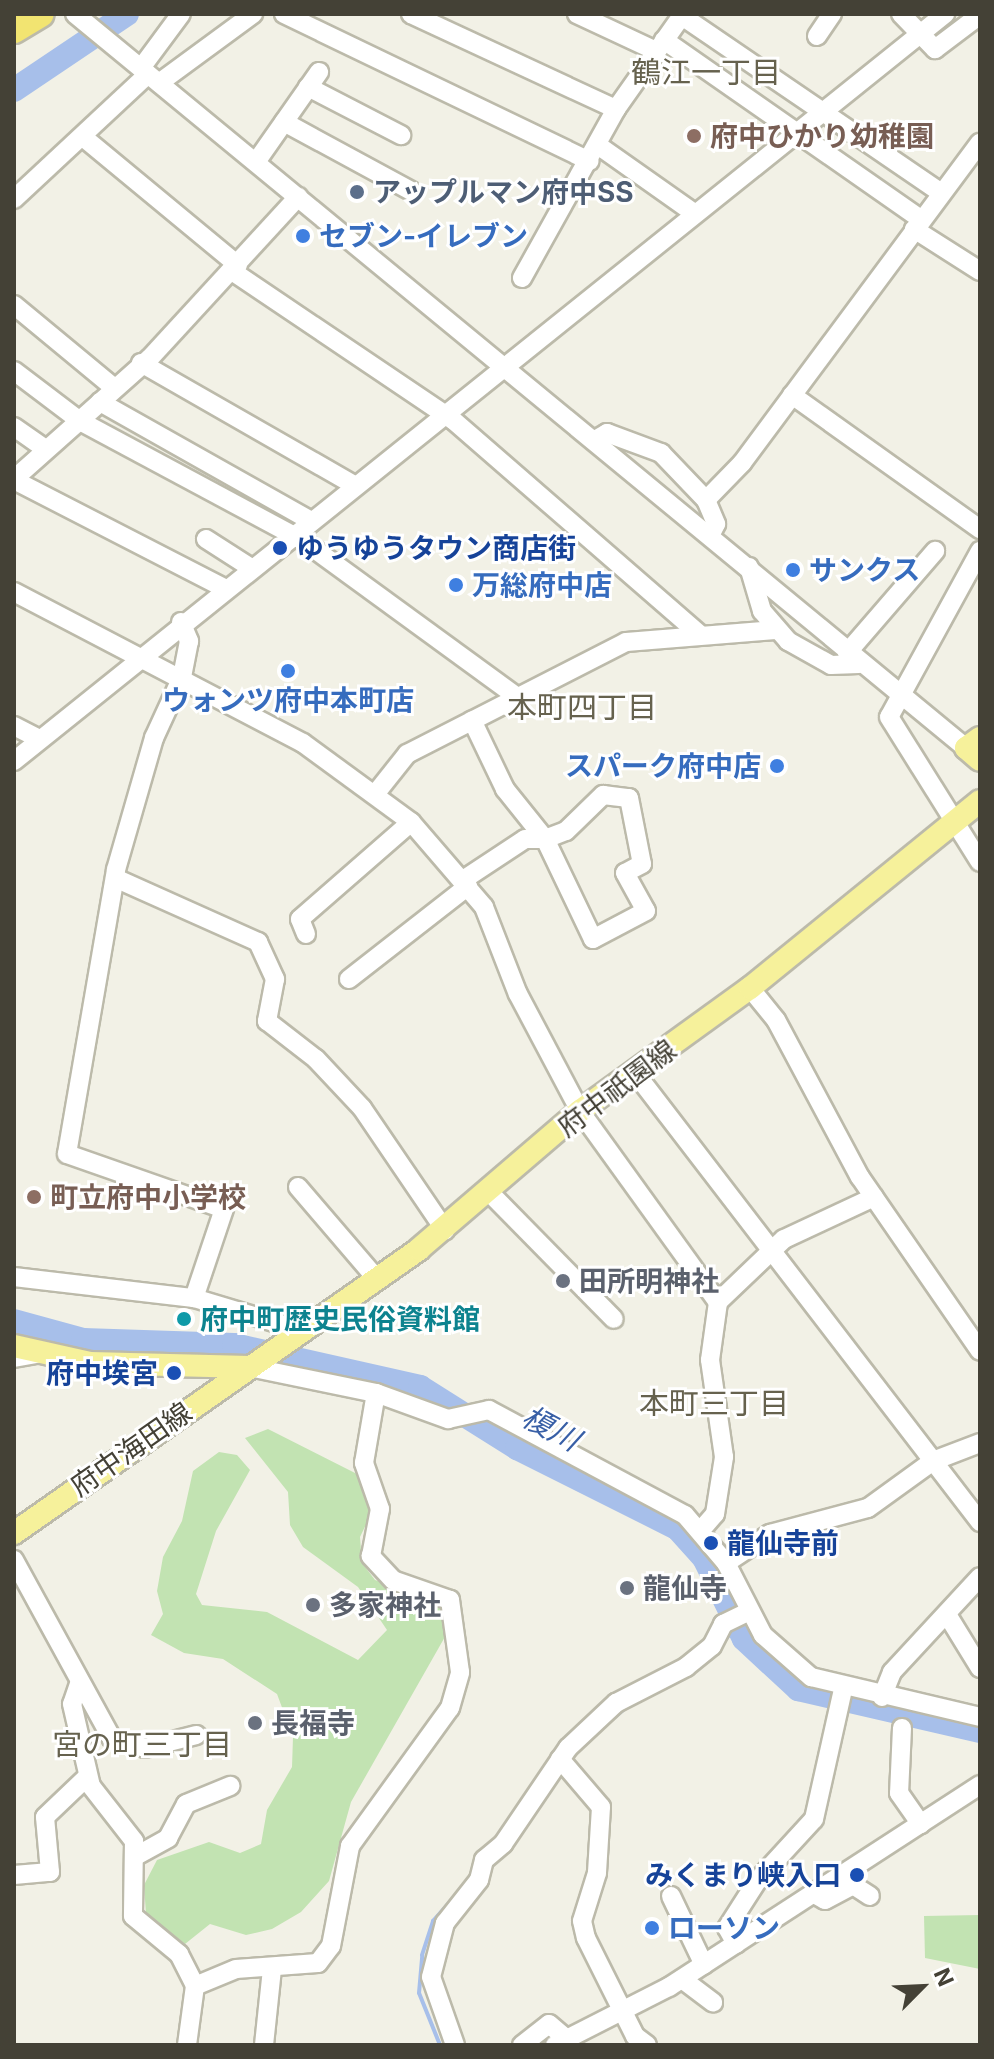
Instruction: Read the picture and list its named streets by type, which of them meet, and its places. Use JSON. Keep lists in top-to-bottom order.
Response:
{
  "streets": {
    "main road": ["府中祇園線", "府中海田線"]
  },
  "crossings": [
    ["府中祇園線", "府中海田線"]
  ],
  "districts": [
    "鶴江一丁目",
    "本町四丁目",
    "本町三丁目",
    "宮の町三丁目"
  ],
  "water": ["榎川"],
  "places": [
    "府中ひかり幼稚園",
    "アップルマン府中SS",
    "セブン-イレブン",
    "ゆうゆうタウン商店街",
    "サンクス",
    "万総府中店",
    "ウォンツ府中本町店",
    "スパーク府中店",
    "町立府中小学校",
    "田所明神社",
    "府中町歴史民俗資料館",
    "府中埃宮",
    "龍仙寺前",
    "龍仙寺",
    "多家神社",
    "長福寺",
    "みくまり峡入口",
    "ローソン"
  ],
  "north": "top right"
}
